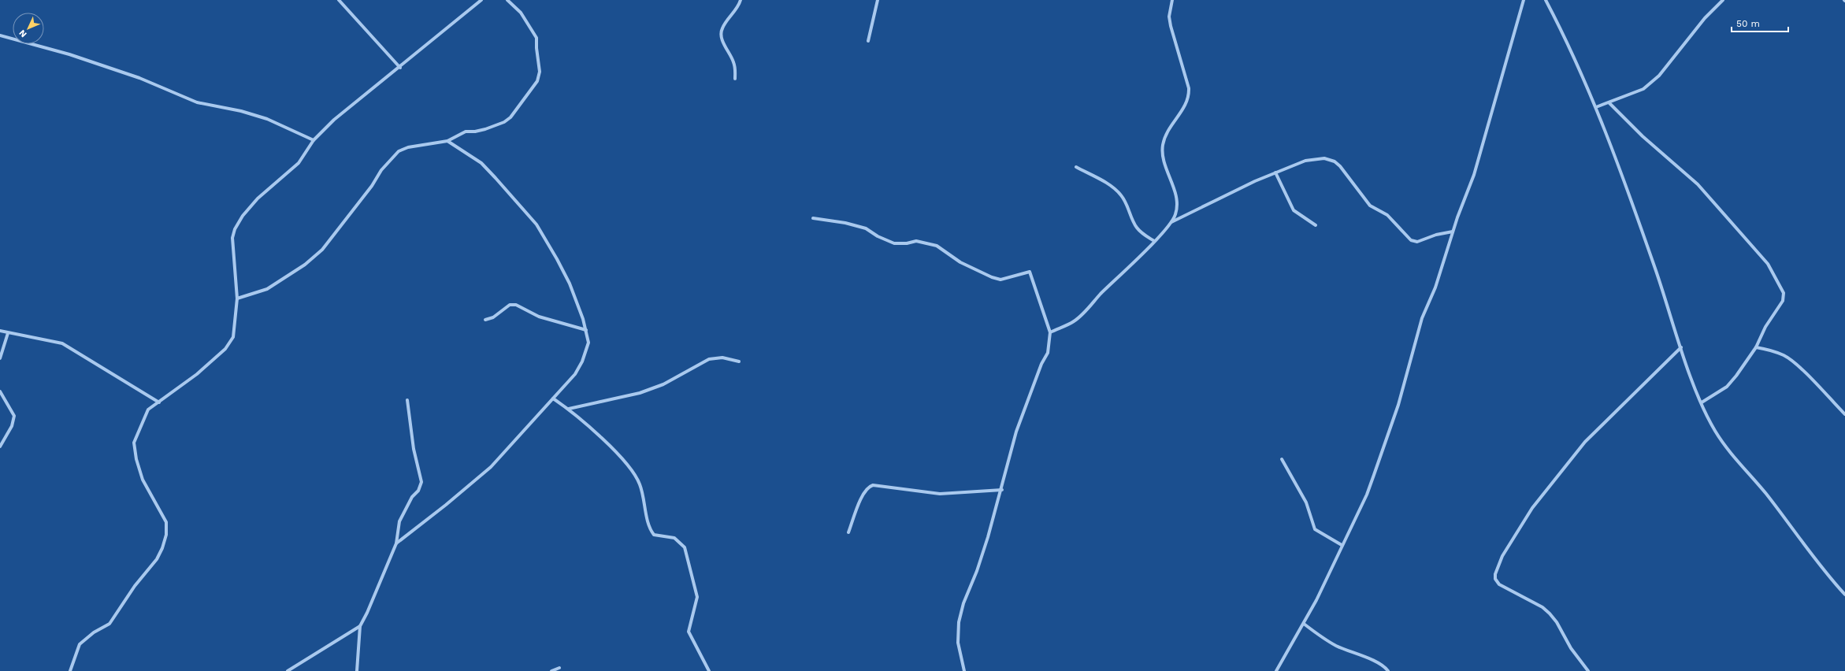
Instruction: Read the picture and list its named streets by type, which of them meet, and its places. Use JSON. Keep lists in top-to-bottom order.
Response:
{
  "scale_bar": "50 m",
  "north": "bottom left"
}
